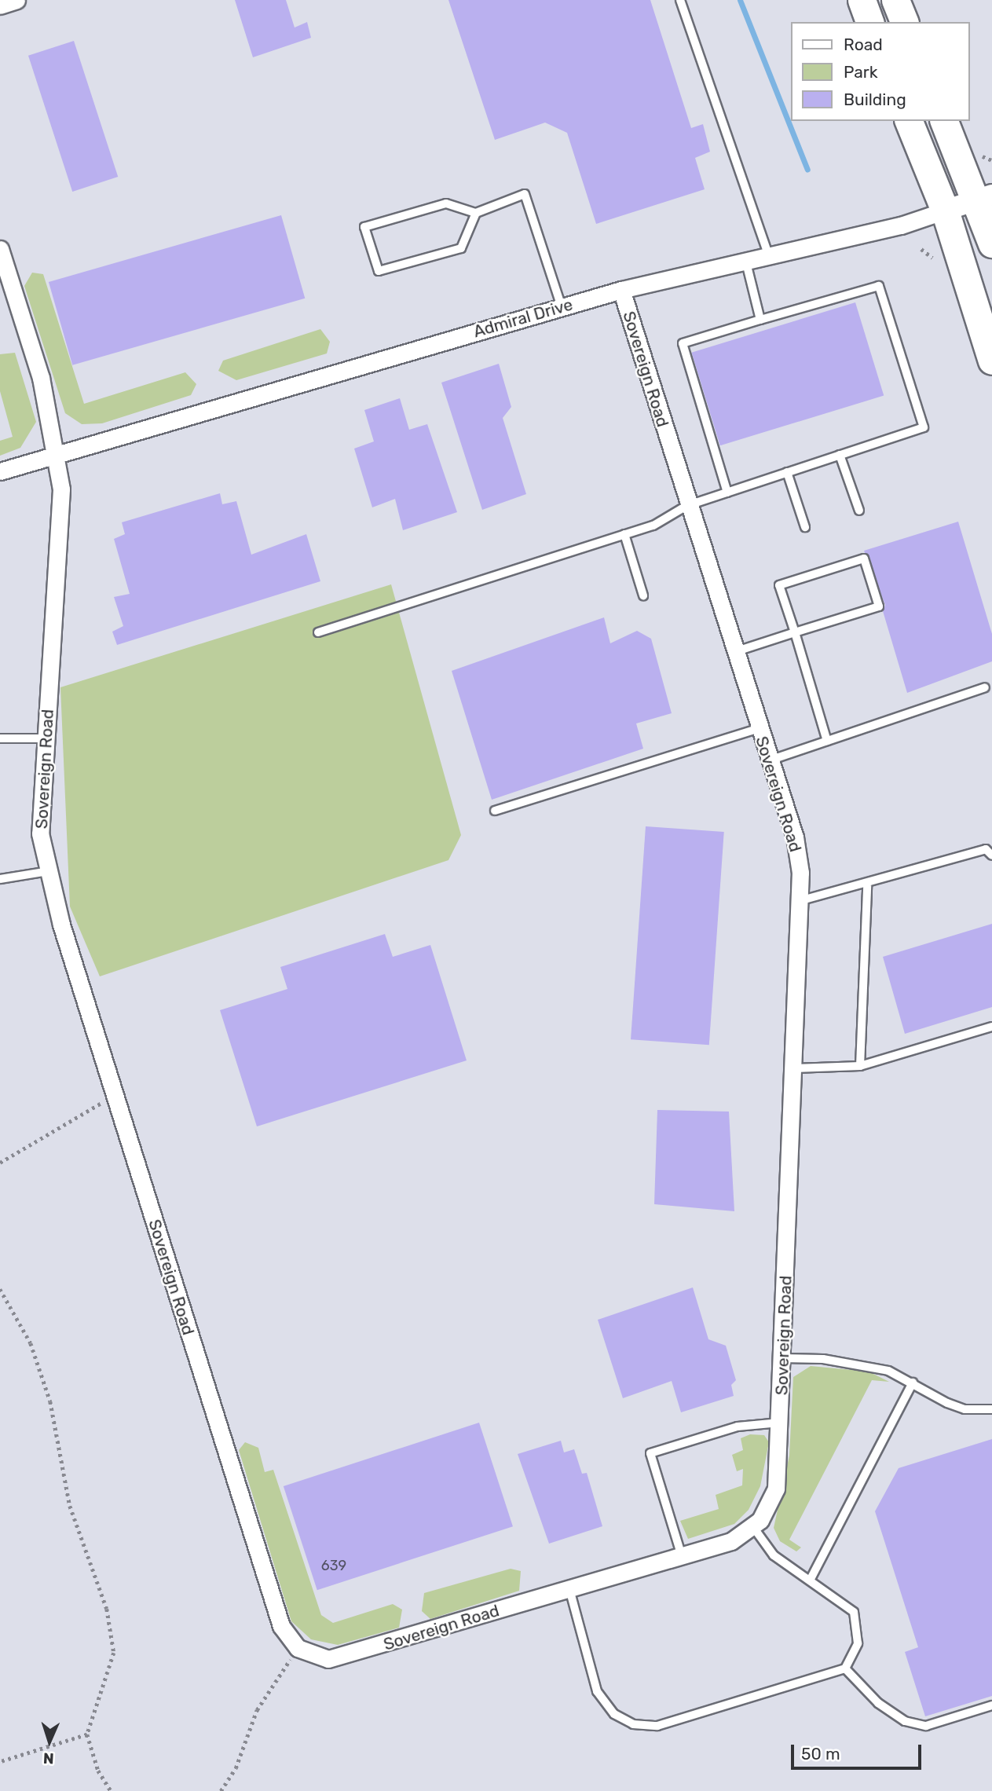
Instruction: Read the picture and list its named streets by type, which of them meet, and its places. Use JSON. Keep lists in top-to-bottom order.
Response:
{
  "streets": {
    "street": ["Admiral Drive", "Sovereign Road"]
  },
  "crossings": [
    ["Admiral Drive", "Sovereign Road"]
  ],
  "house_numbers": ["639"],
  "legend": ["Road", "Park", "Building"],
  "scale_bar": "50 m",
  "north": "bottom"
}
